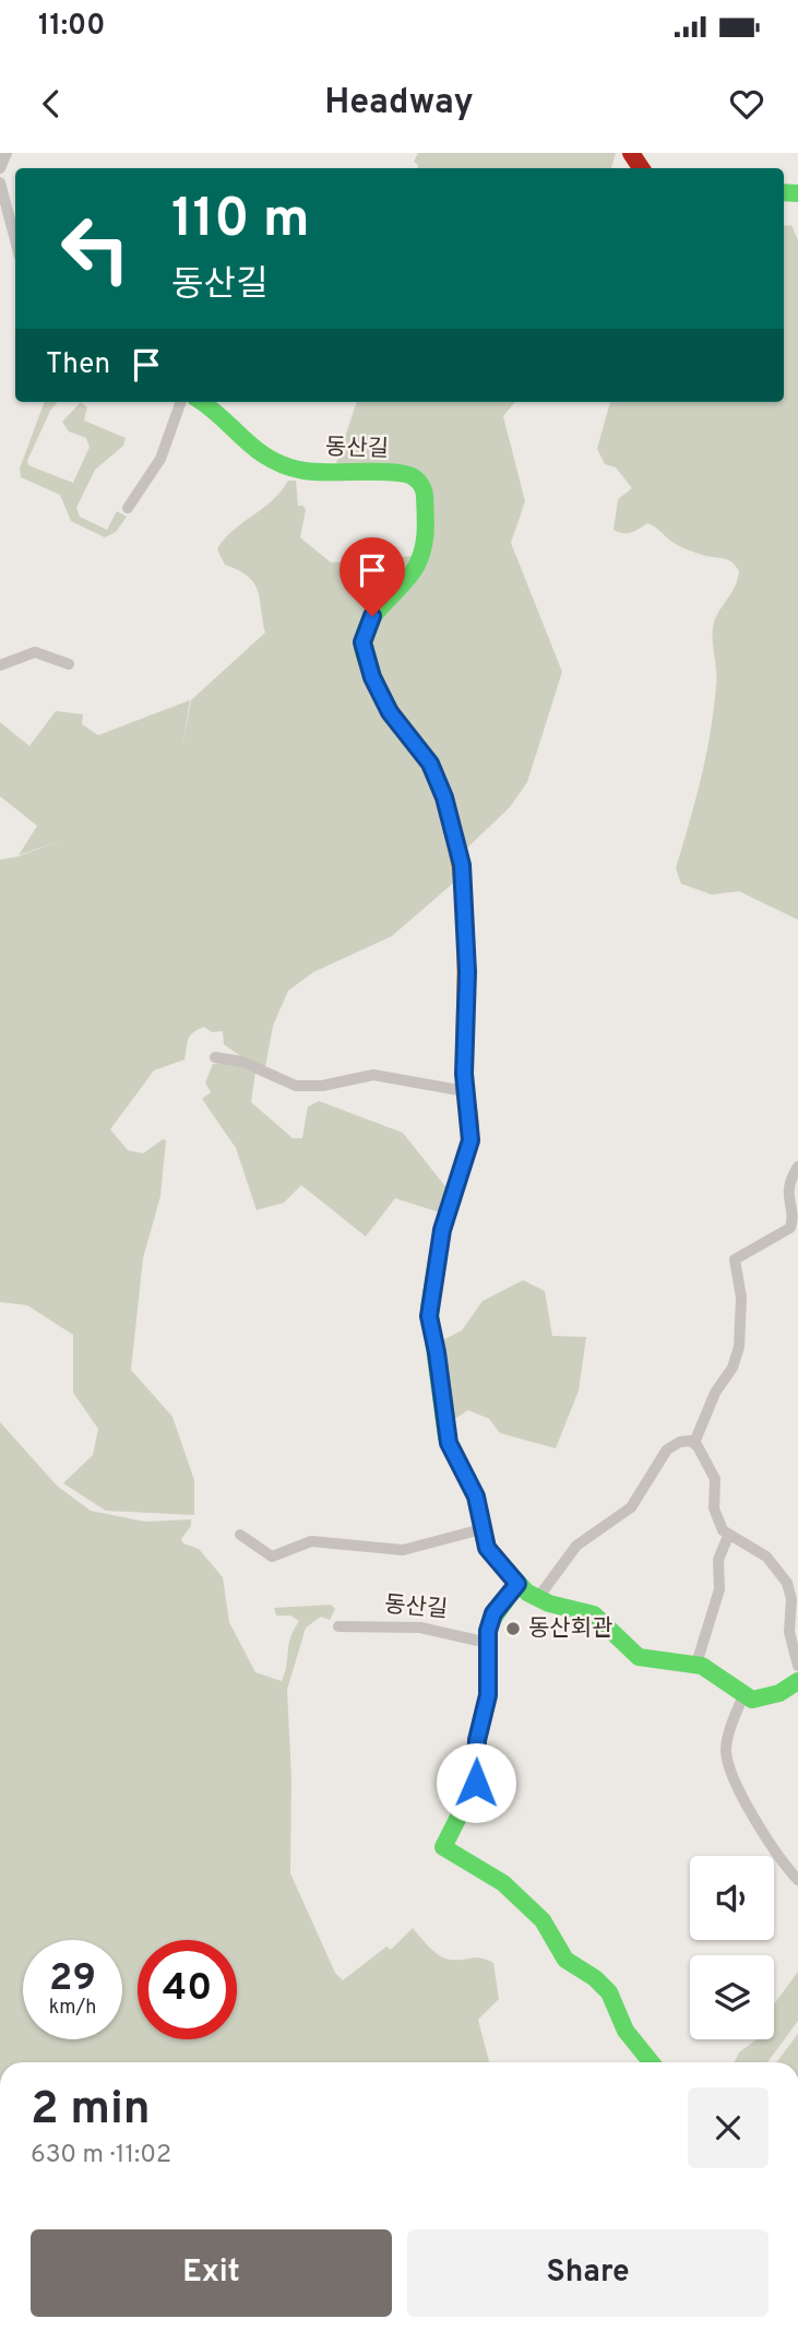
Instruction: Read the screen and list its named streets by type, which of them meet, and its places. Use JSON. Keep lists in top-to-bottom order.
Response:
{
  "streets": {
    "street": ["동산길"]
  },
  "places": ["동산회관"],
  "page": {
    "status": "11:00",
    "header": "Headway",
    "turn": ["110 m", "동산길"],
    "then": "Then",
    "speed": "29 km/h",
    "limit": "40",
    "heading": ["2 min", "630 m · 11:02"],
    "buttons": ["Exit", "Share"]
  }
}
